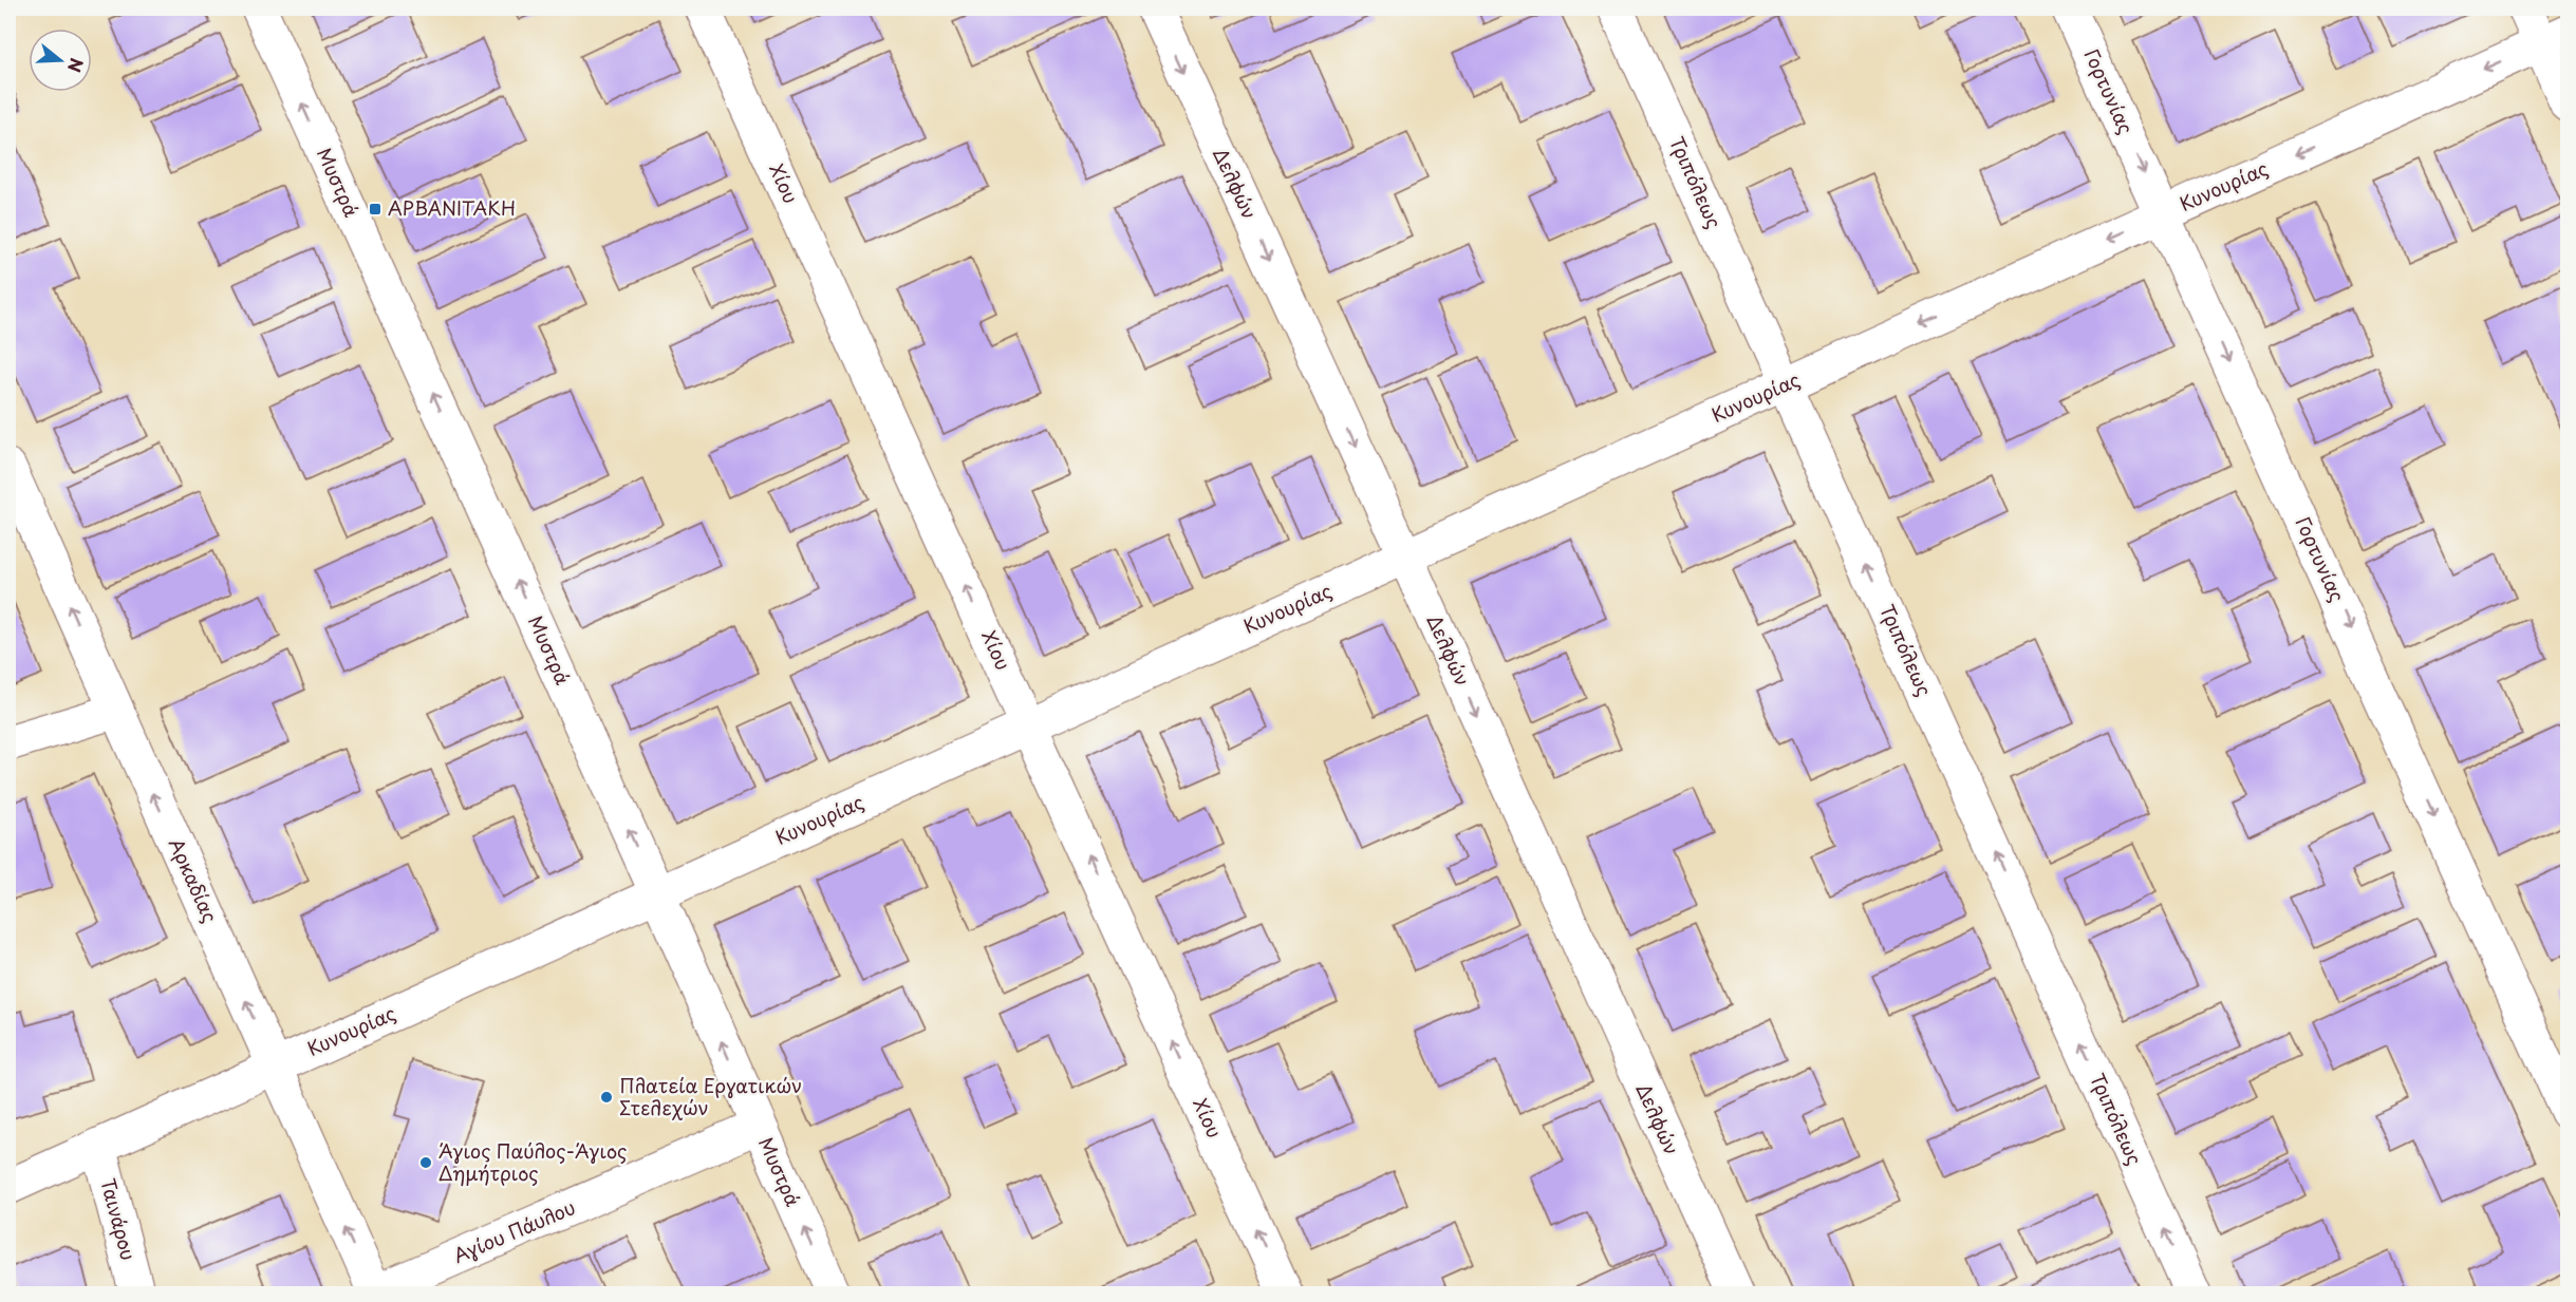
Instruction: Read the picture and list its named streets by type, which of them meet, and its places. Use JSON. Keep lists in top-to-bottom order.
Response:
{
  "streets": {
    "street": [
      "Γορτυνίας",
      "Μυστρά",
      "Τριπόλεως",
      "Χίου",
      "Δελφών",
      "Κυνουρίας",
      "Αρκαδίας",
      "Ταινάρου",
      "Αγίου Πάυλου"
    ]
  },
  "crossings": [
    ["Γορτυνίας", "Κυνουρίας"],
    ["Μυστρά", "Κυνουρίας"],
    ["Μυστρά", "Αγίου Πάυλου"],
    ["Τριπόλεως", "Κυνουρίας"],
    ["Χίου", "Κυνουρίας"],
    ["Δελφών", "Κυνουρίας"],
    ["Κυνουρίας", "Αρκαδίας"],
    ["Κυνουρίας", "Ταινάρου"],
    ["Αρκαδίας", "Αγίου Πάυλου"]
  ],
  "one_way": [
    "Γορτυνίας",
    "Μυστρά",
    "Τριπόλεως",
    "Χίου",
    "Δελφών",
    "Αρκαδίας"
  ],
  "places": {
    "transit": ["ΑΡΒΑΝΙΤΑΚΗ"],
    "other": ["Πλατεία Εργατικών Στελεχών", "Άγιος Παύλος-Άγιος Δημήτριος"]
  },
  "north": "right"
}
